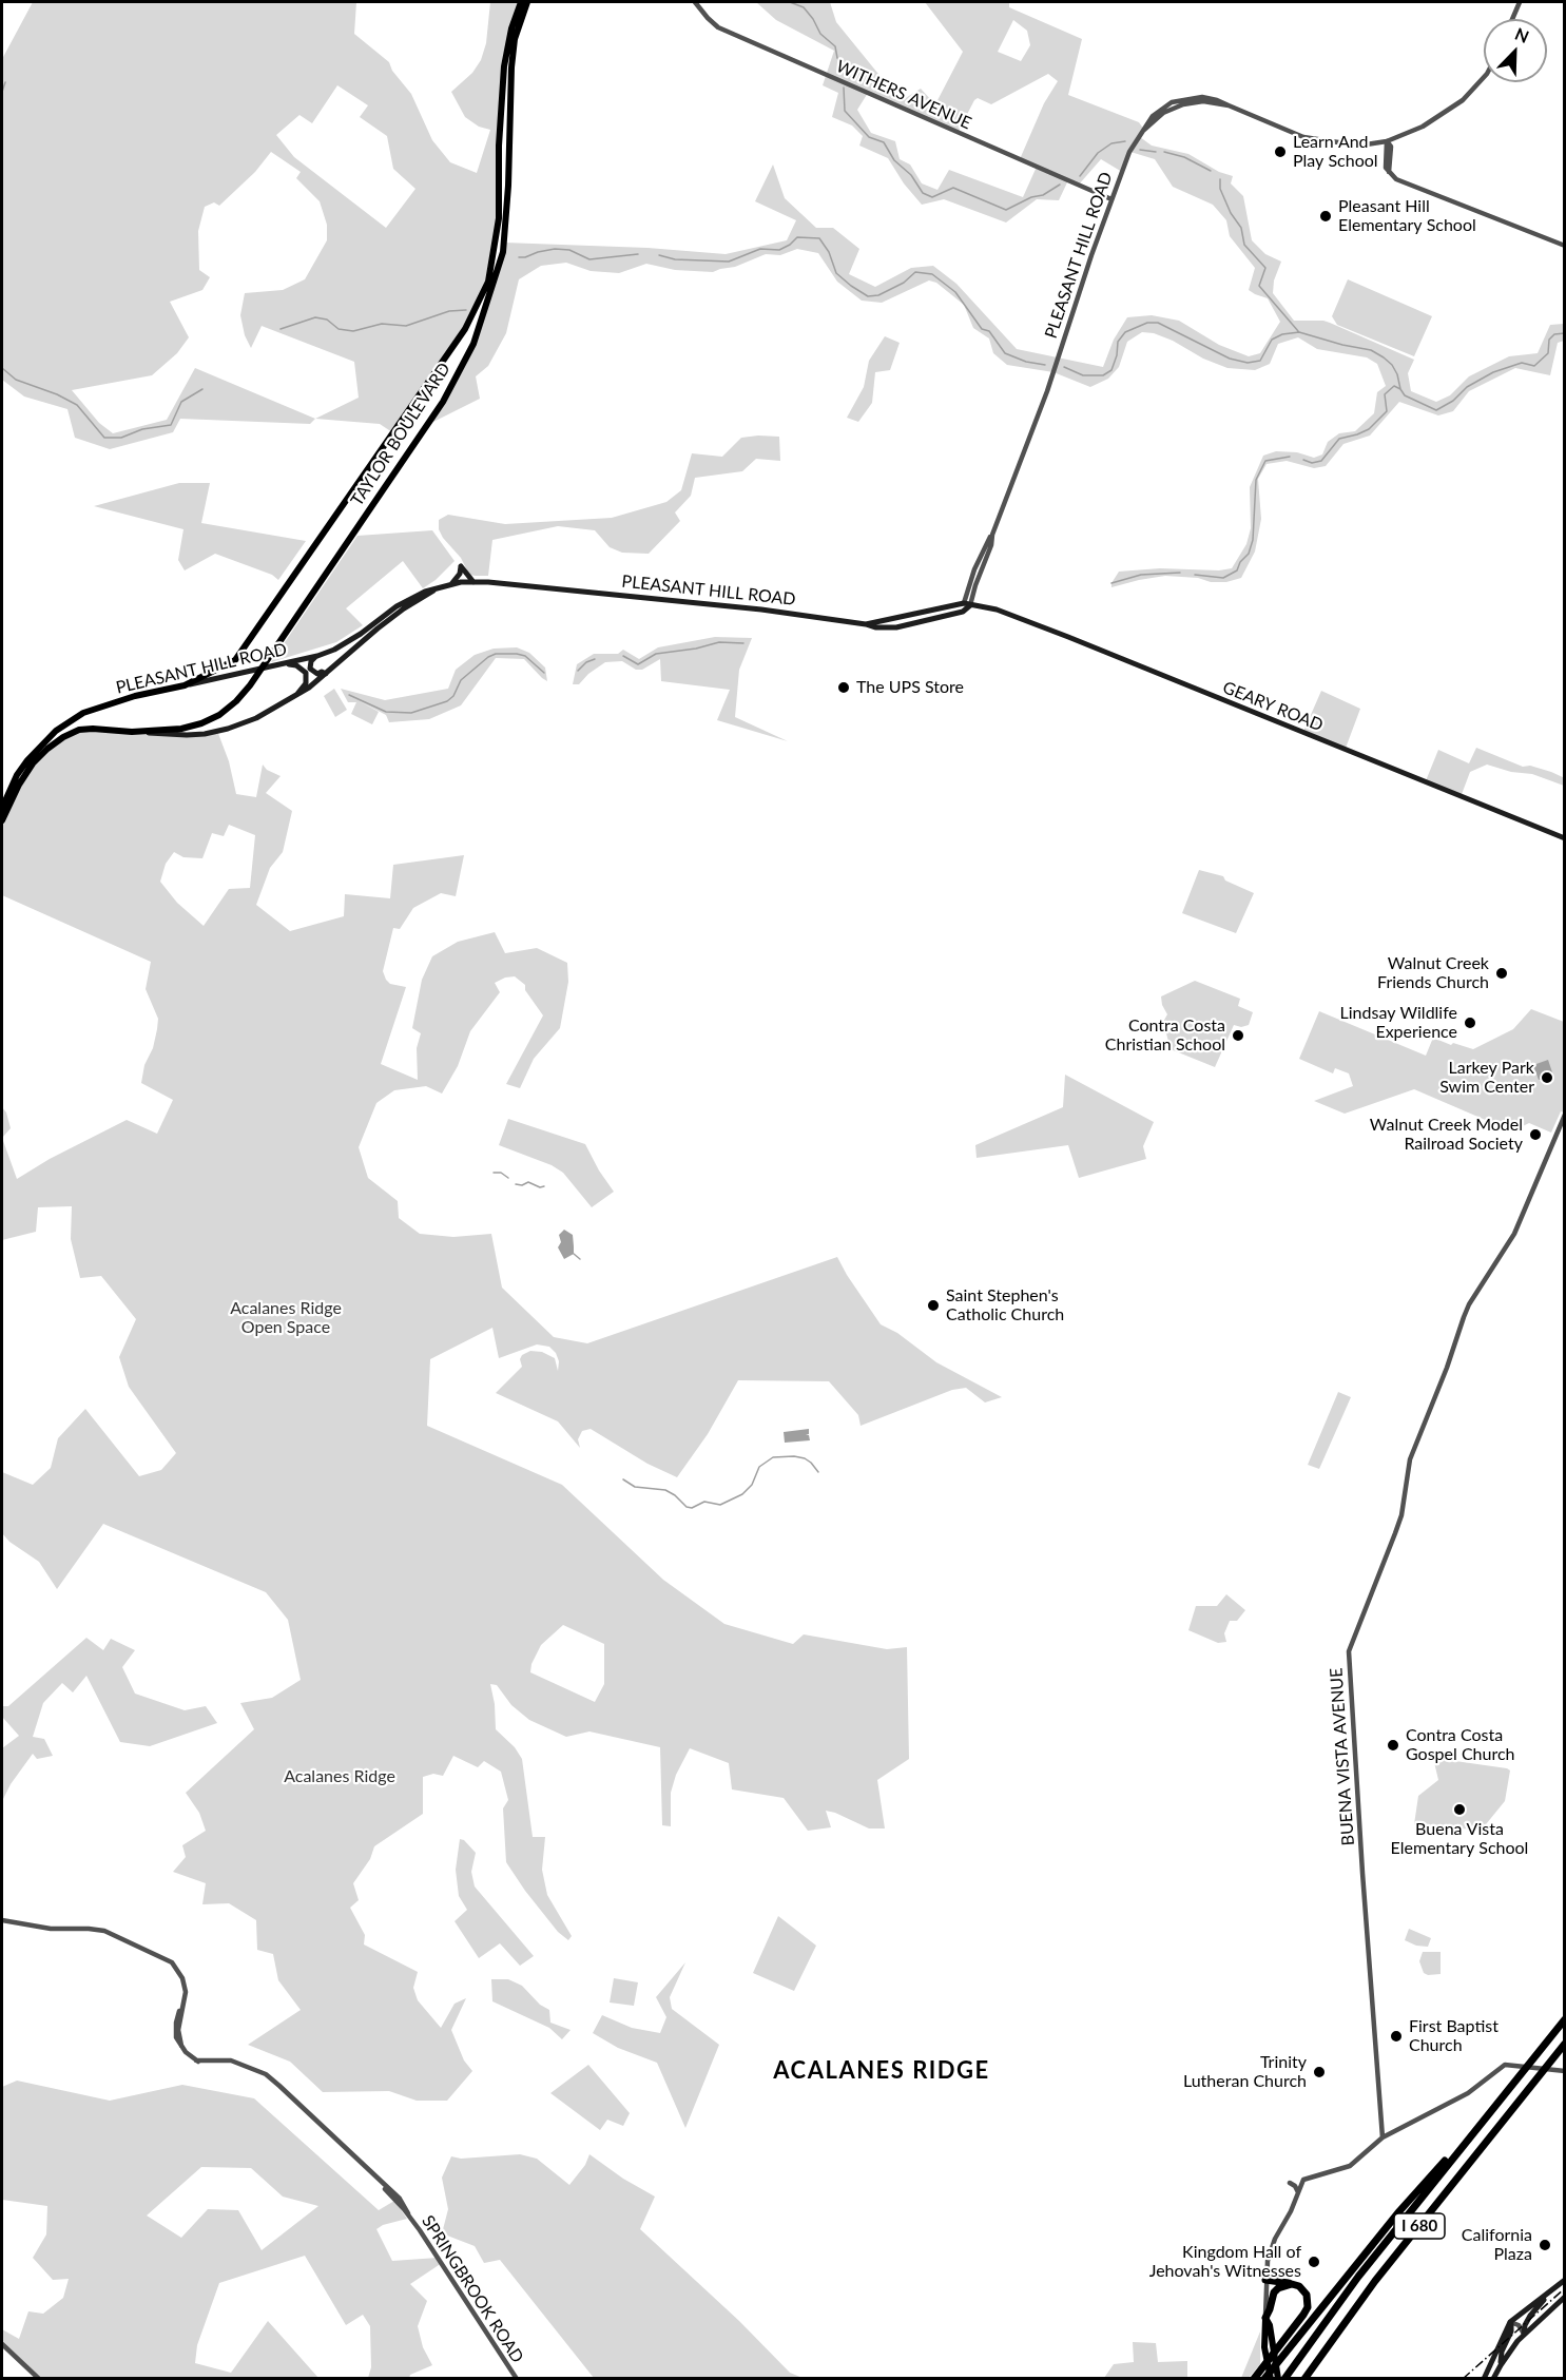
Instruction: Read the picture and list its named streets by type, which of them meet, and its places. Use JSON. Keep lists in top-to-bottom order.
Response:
{
  "streets": {
    "highway": ["I 680"],
    "main road": ["PLEASANT HILL ROAD", "TAYLOR BOULEVARD", "GEARY ROAD"],
    "street": ["WITHERS AVENUE", "BUENA VISTA AVENUE", "SPRINGBROOK ROAD"]
  },
  "crossings": [
    ["WITHERS AVENUE", "PLEASANT HILL ROAD"],
    ["PLEASANT HILL ROAD", "TAYLOR BOULEVARD"],
    ["PLEASANT HILL ROAD", "GEARY ROAD"]
  ],
  "districts": ["ACALANES RIDGE"],
  "parks": ["Acalanes Ridge Open Space", "Acalanes Ridge"],
  "places": [
    "Learn And Play School",
    "Pleasant Hill Elementary School",
    "The UPS Store",
    "Walnut Creek Friends Church",
    "Lindsay Wildlife Experience",
    "Contra Costa Christian School",
    "Larkey Park Swim Center",
    "Walnut Creek Model Railroad Society",
    "Saint Stephen's Catholic Church",
    "Contra Costa Gospel Church",
    "Buena Vista Elementary School",
    "First Baptist Church",
    "Trinity Lutheran Church",
    "California Plaza",
    "Kingdom Hall of Jehovah's Witnesses"
  ],
  "north": "top right"
}
